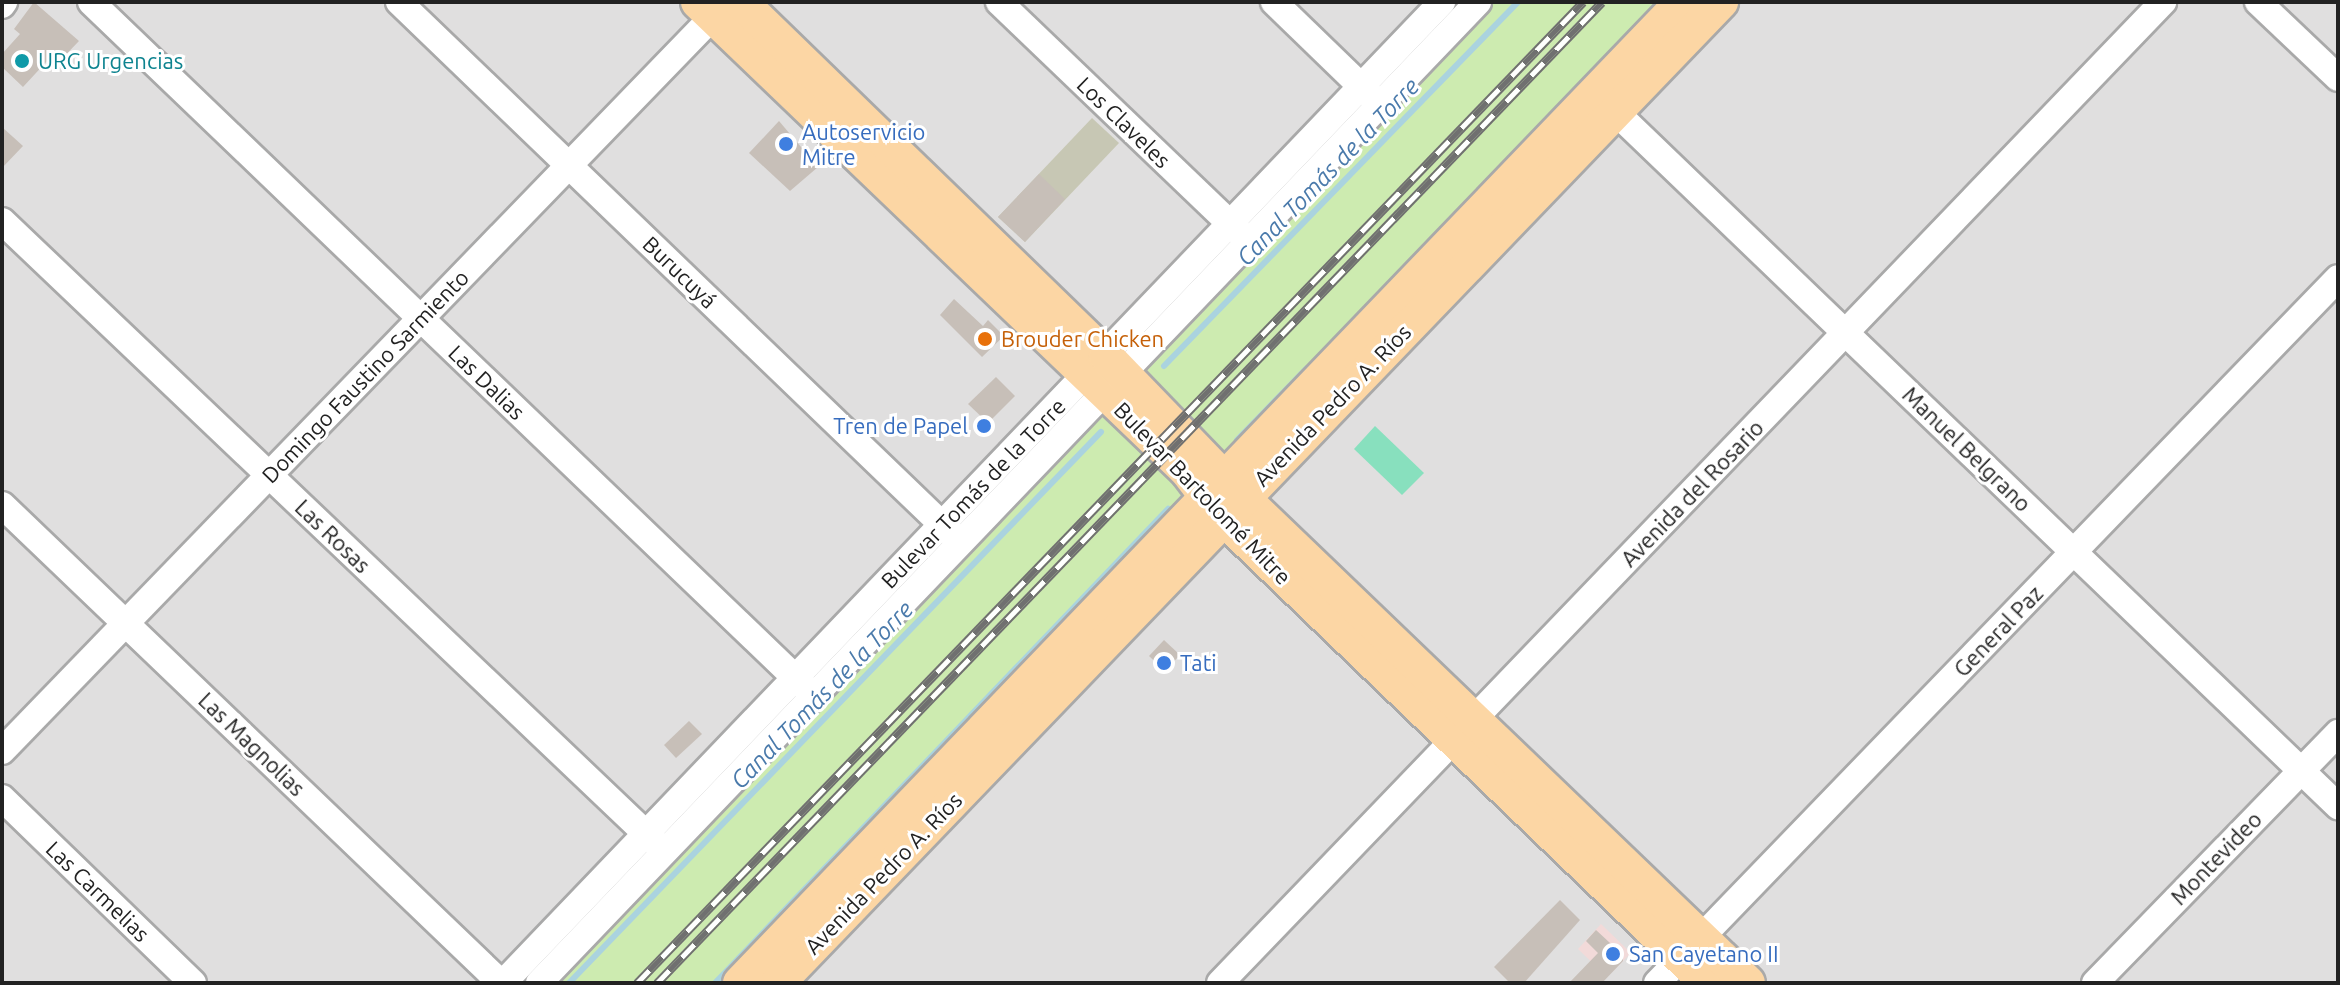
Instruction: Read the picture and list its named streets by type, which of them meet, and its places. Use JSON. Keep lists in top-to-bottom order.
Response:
{
  "streets": {
    "main road": ["Avenida Pedro A. Ríos", "Bulevar Bartolomé Mitre"],
    "street": [
      "Los Claveles",
      "Burucuyá",
      "Domingo Faustino Sarmiento",
      "Las Dalias",
      "Manuel Belgrano",
      "Bulevar Tomás de la Torre",
      "Avenida del Rosario",
      "Las Rosas",
      "General Paz",
      "Las Magnolias",
      "Montevideo",
      "Las Carmelias"
    ]
  },
  "crossings": [
    ["Los Claveles", "Bulevar Tomás de la Torre"],
    ["Burucuyá", "Domingo Faustino Sarmiento"],
    ["Burucuyá", "Bulevar Tomás de la Torre"],
    ["Domingo Faustino Sarmiento", "Las Dalias"],
    ["Domingo Faustino Sarmiento", "Bulevar Bartolomé Mitre"],
    ["Domingo Faustino Sarmiento", "Las Rosas"],
    ["Domingo Faustino Sarmiento", "Las Magnolias"],
    ["Las Dalias", "Bulevar Tomás de la Torre"],
    ["Avenida Pedro A. Ríos", "Manuel Belgrano"],
    ["Avenida Pedro A. Ríos", "Bulevar Bartolomé Mitre"],
    ["Manuel Belgrano", "Avenida del Rosario"],
    ["Manuel Belgrano", "General Paz"],
    ["Manuel Belgrano", "Montevideo"],
    ["Bulevar Tomás de la Torre", "Bulevar Bartolomé Mitre"],
    ["Bulevar Tomás de la Torre", "Las Rosas"],
    ["Bulevar Tomás de la Torre", "Las Magnolias"],
    ["Bulevar Bartolomé Mitre", "Avenida del Rosario"],
    ["Bulevar Bartolomé Mitre", "General Paz"]
  ],
  "water": ["Canal Tomás de la Torre"],
  "places": [
    "URG Urgencias",
    "Autoservicio Mitre",
    "Brouder Chicken",
    "Tren de Papel",
    "Tati",
    "San Cayetano II"
  ]
}
